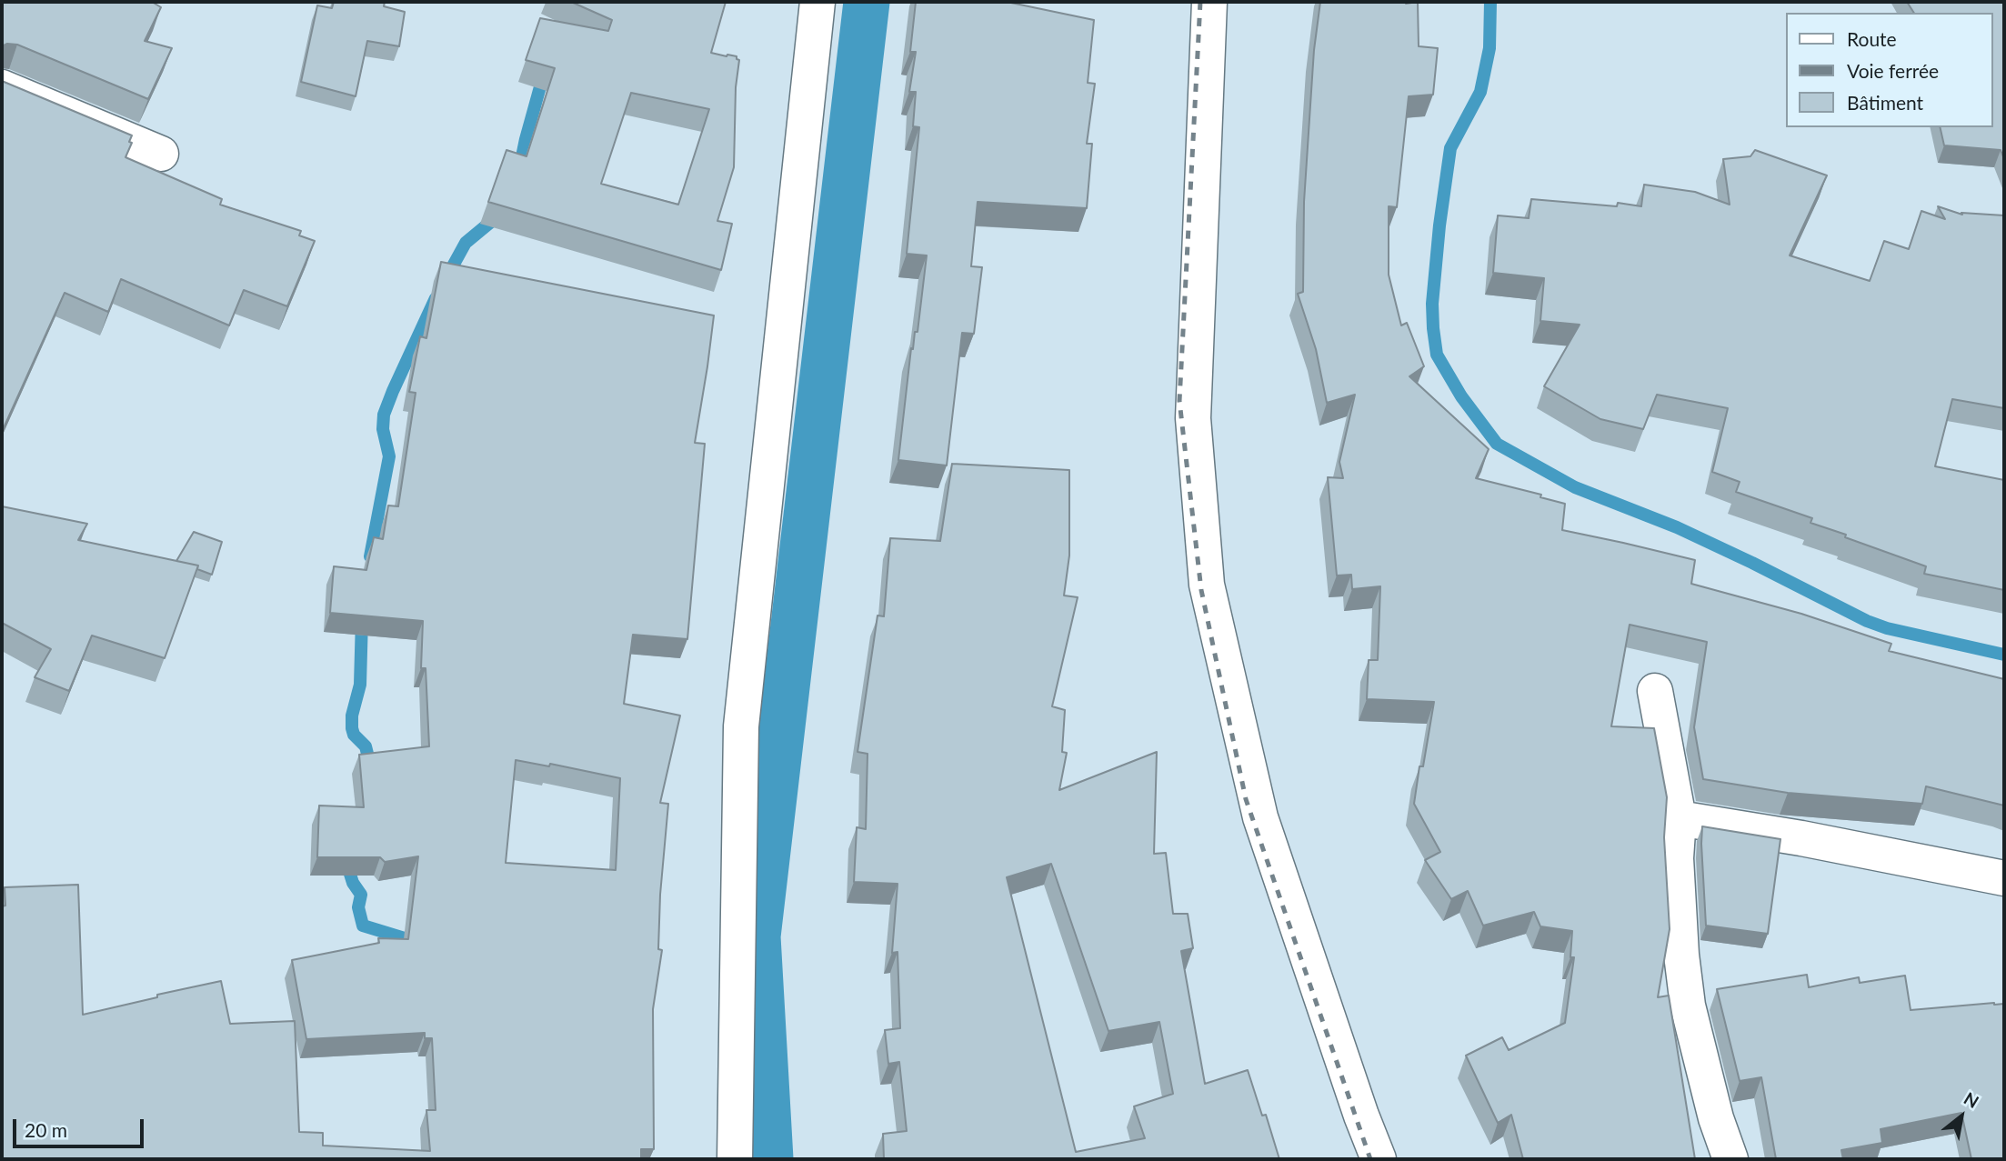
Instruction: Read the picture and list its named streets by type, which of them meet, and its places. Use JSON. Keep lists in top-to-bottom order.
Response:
{
  "legend": ["Route", "Voie ferrée", "Bâtiment"],
  "scale_bar": "20 m",
  "north": "top right"
}
